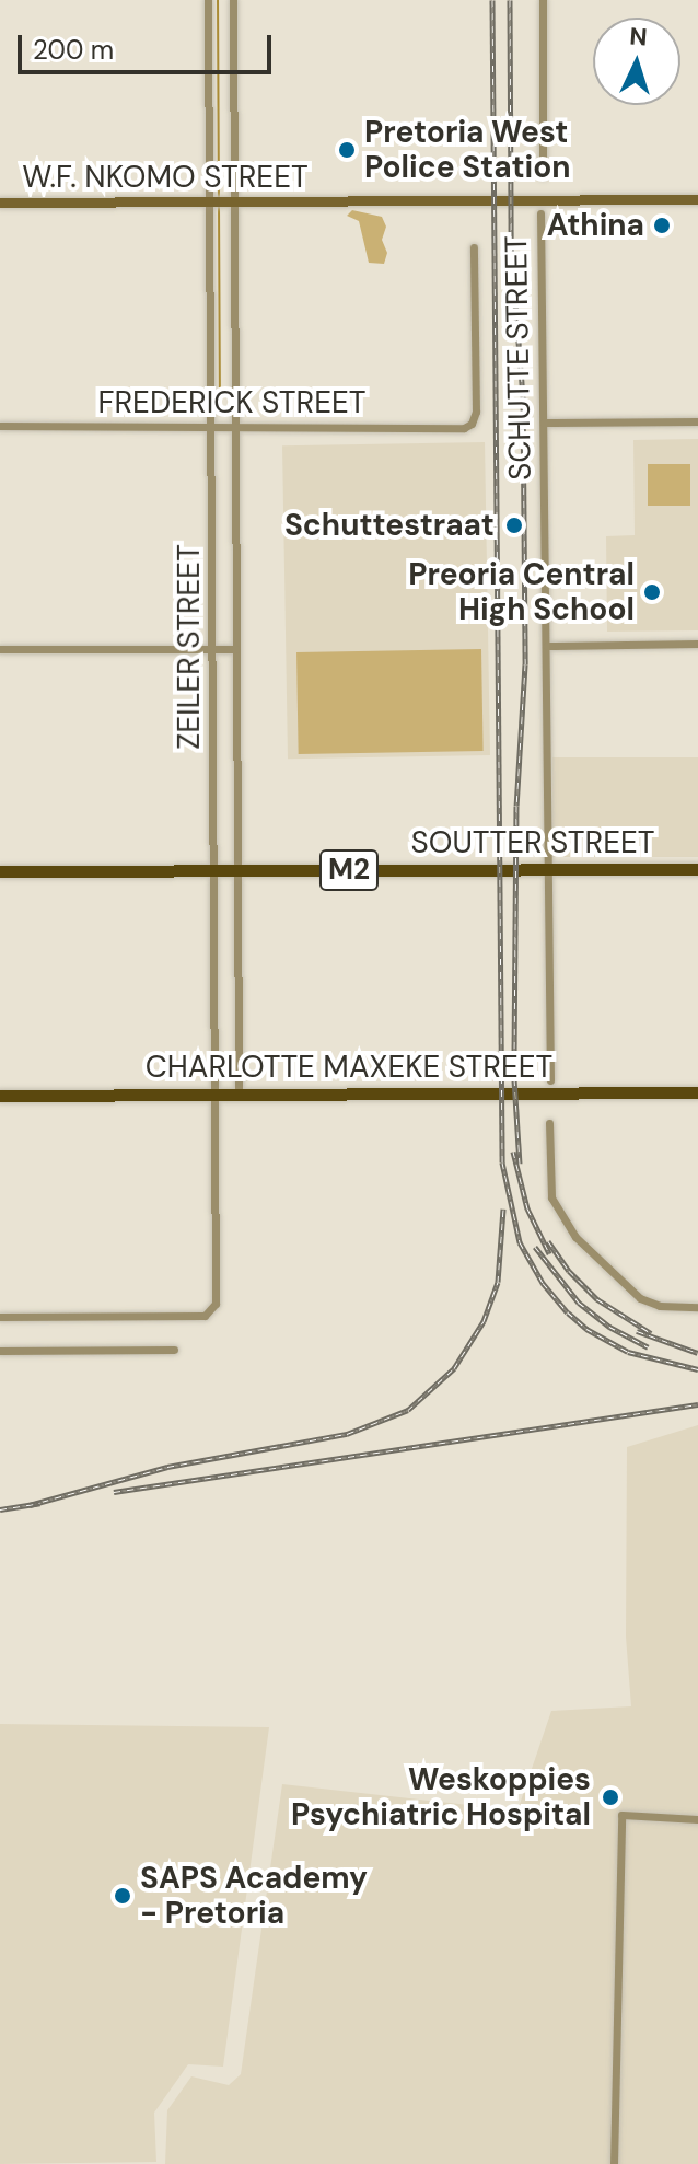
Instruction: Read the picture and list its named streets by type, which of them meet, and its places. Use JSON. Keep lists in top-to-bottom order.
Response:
{
  "streets": {
    "main road": [
      "W.F. NKOMO STREET",
      "SOUTTER STREET",
      "M2",
      "CHARLOTTE MAXEKE STREET"
    ],
    "street": ["SCHUTTE STREET", "FREDERICK STREET", "ZEILER STREET"]
  },
  "crossings": [
    ["W.F. NKOMO STREET", "ZEILER STREET"],
    ["SCHUTTE STREET", "SOUTTER STREET"],
    ["FREDERICK STREET", "ZEILER STREET"],
    ["ZEILER STREET", "SOUTTER STREET"],
    ["ZEILER STREET", "CHARLOTTE MAXEKE STREET"]
  ],
  "places": [
    "Pretoria West Police Station",
    "Athina",
    "Schuttestraat",
    "Preoria Central High School",
    "Weskoppies Psychiatric Hospital",
    "SAPS Academy - Pretoria"
  ],
  "scale_bar": "200 m",
  "north": "top"
}
